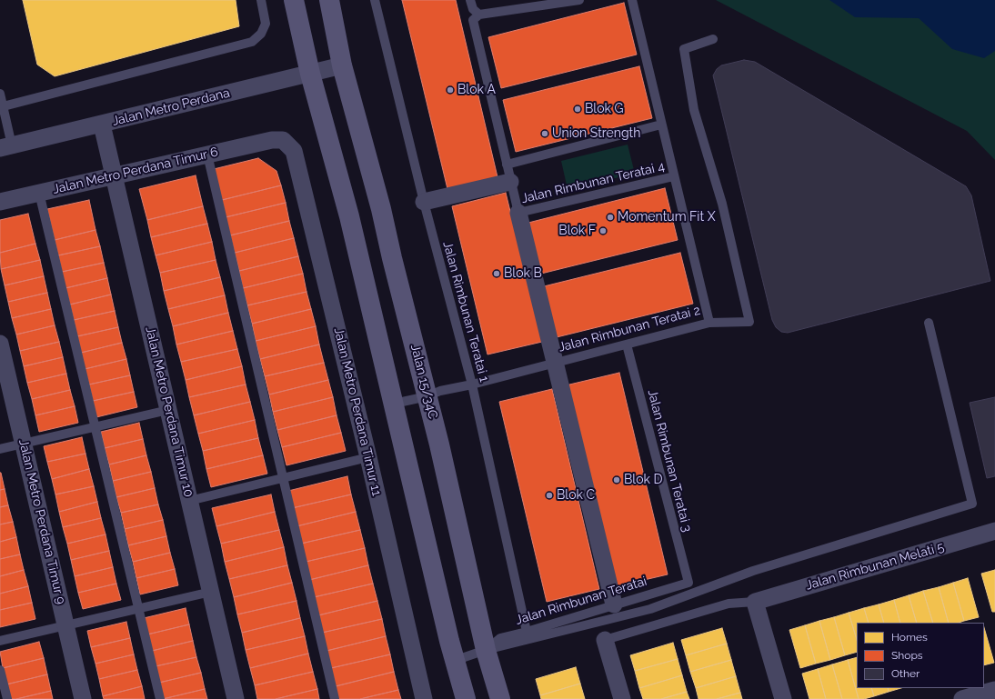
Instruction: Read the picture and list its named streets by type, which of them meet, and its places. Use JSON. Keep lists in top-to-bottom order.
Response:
{
  "streets": {
    "street": [
      "Jalan Metro Perdana",
      "Jalan Metro Perdana Timur 6",
      "Jalan 15/34C",
      "Jalan Metro Perdana Timur 10",
      "Jalan Metro Perdana Timur 11",
      "Jalan Metro Perdana Timur 9",
      "Jalan Rimbunan Melati 5"
    ],
    "lane": [
      "Jalan Rimbunan Teratai 4",
      "Jalan Rimbunan Teratai 1",
      "Jalan Rimbunan Teratai 2",
      "Jalan Rimbunan Teratai 3",
      "Jalan Rimbunan Teratai"
    ]
  },
  "crossings": [
    ["Jalan Metro Perdana", "Jalan 15/34C"],
    ["Jalan Metro Perdana", "Jalan Metro Perdana Timur 10"],
    ["Jalan Metro Perdana Timur 6", "Jalan Metro Perdana Timur 10"],
    ["Jalan Metro Perdana Timur 6", "Jalan Metro Perdana Timur 11"],
    ["Jalan Rimbunan Teratai 4", "Jalan Rimbunan Teratai 2"],
    ["Jalan Rimbunan Teratai 1", "Jalan Rimbunan Teratai 2"],
    ["Jalan Rimbunan Teratai 1", "Jalan Rimbunan Teratai"],
    ["Jalan Rimbunan Teratai 2", "Jalan 15/34C"],
    ["Jalan Rimbunan Teratai 2", "Jalan Rimbunan Teratai 3"],
    ["Jalan 15/34C", "Jalan Rimbunan Teratai"],
    ["Jalan Rimbunan Teratai 3", "Jalan Rimbunan Teratai"]
  ],
  "places": [
    "Blok A",
    "Blok G",
    "Union Strength",
    "Momentum Fit X",
    "Blok F",
    "Blok B",
    "Blok D",
    "Blok C"
  ],
  "legend": ["Homes", "Shops", "Other"]
}
